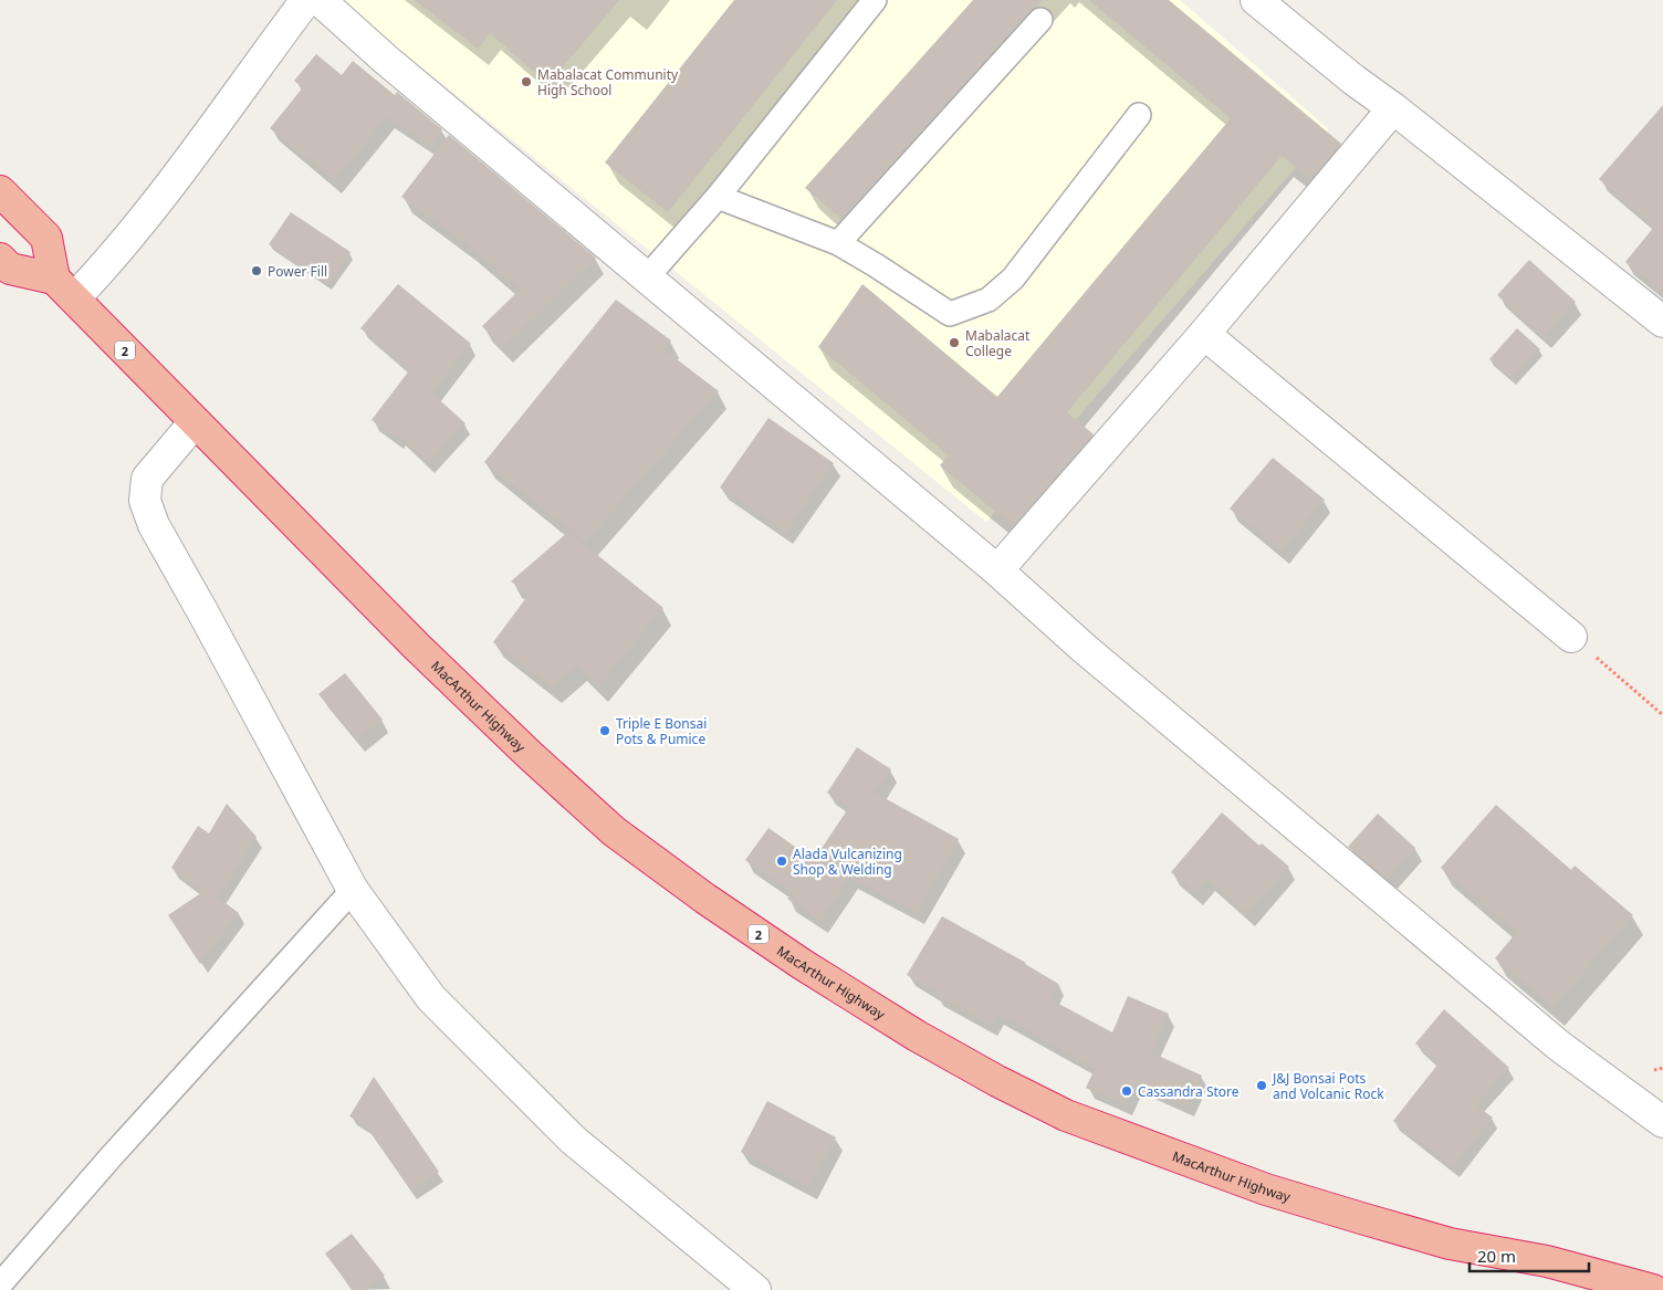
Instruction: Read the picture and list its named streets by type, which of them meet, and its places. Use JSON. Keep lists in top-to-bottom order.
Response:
{
  "streets": {
    "highway": ["2", "MacArthur Highway"]
  },
  "places": [
    "Mabalacat Community High School",
    "Power Fill",
    "Mabalacat College",
    "Triple E Bonsai Pots & Pumice",
    "Alada Vulcanizing Shop & Welding",
    "J&J Bonsai Pots and Volcanic Rock",
    "Cassandra Store"
  ],
  "scale_bar": "20 m"
}
